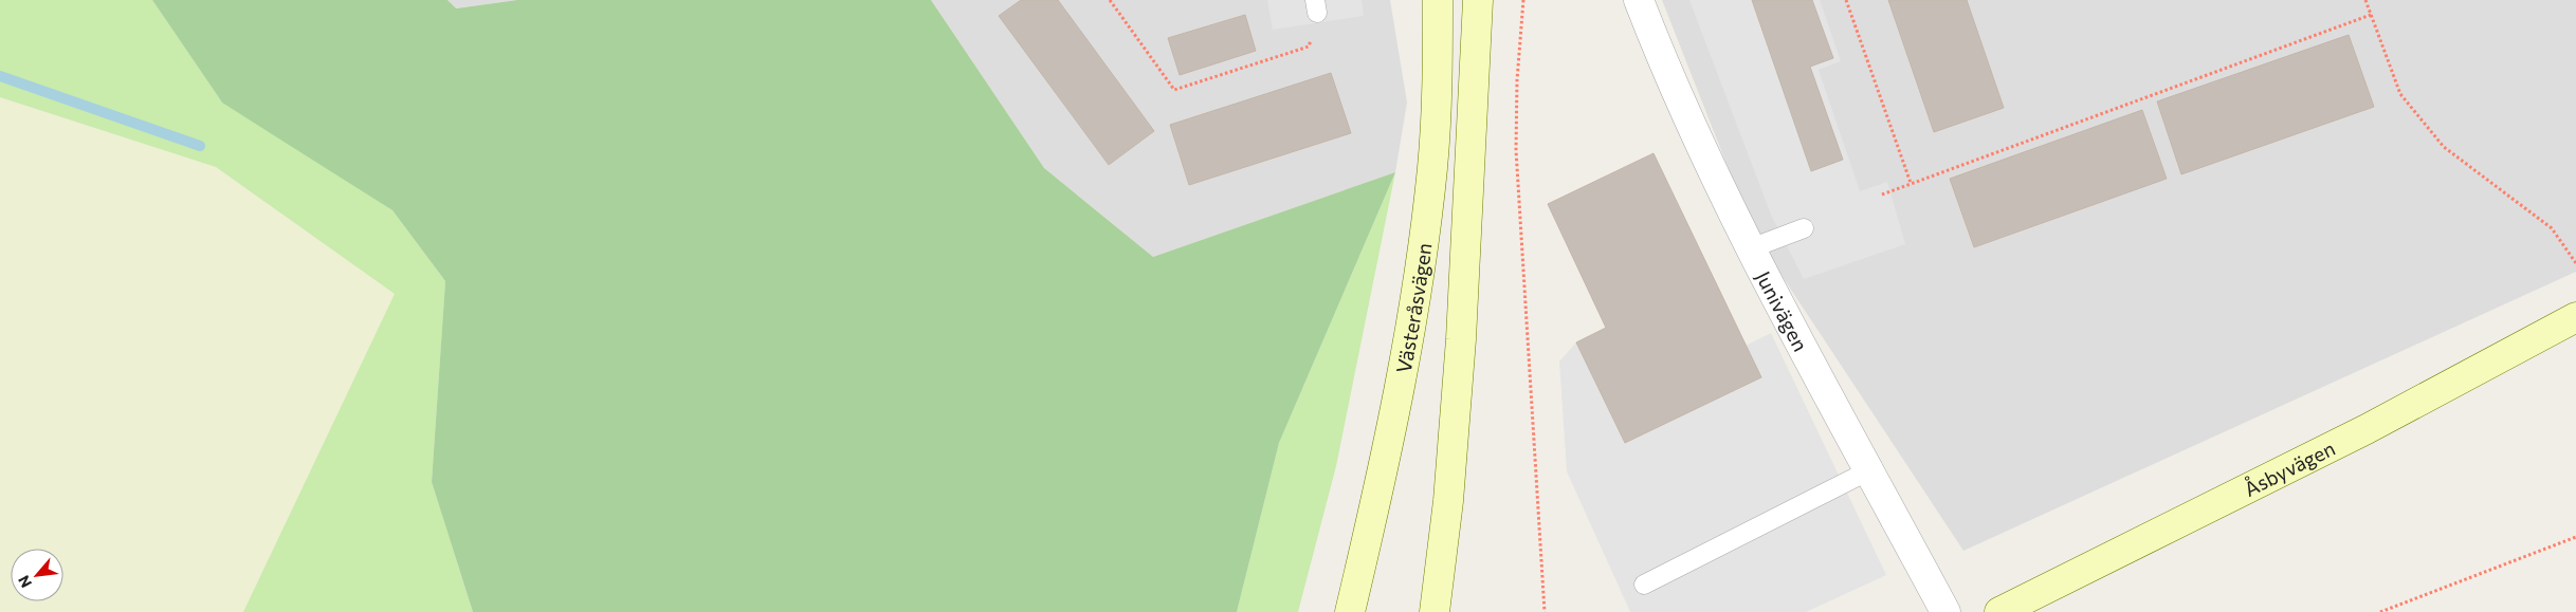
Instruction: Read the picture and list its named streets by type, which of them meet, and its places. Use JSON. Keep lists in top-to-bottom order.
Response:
{
  "streets": {
    "street": ["Västeråsvägen", "Junivägen", "Åsbyvägen"]
  },
  "north": "bottom left"
}
